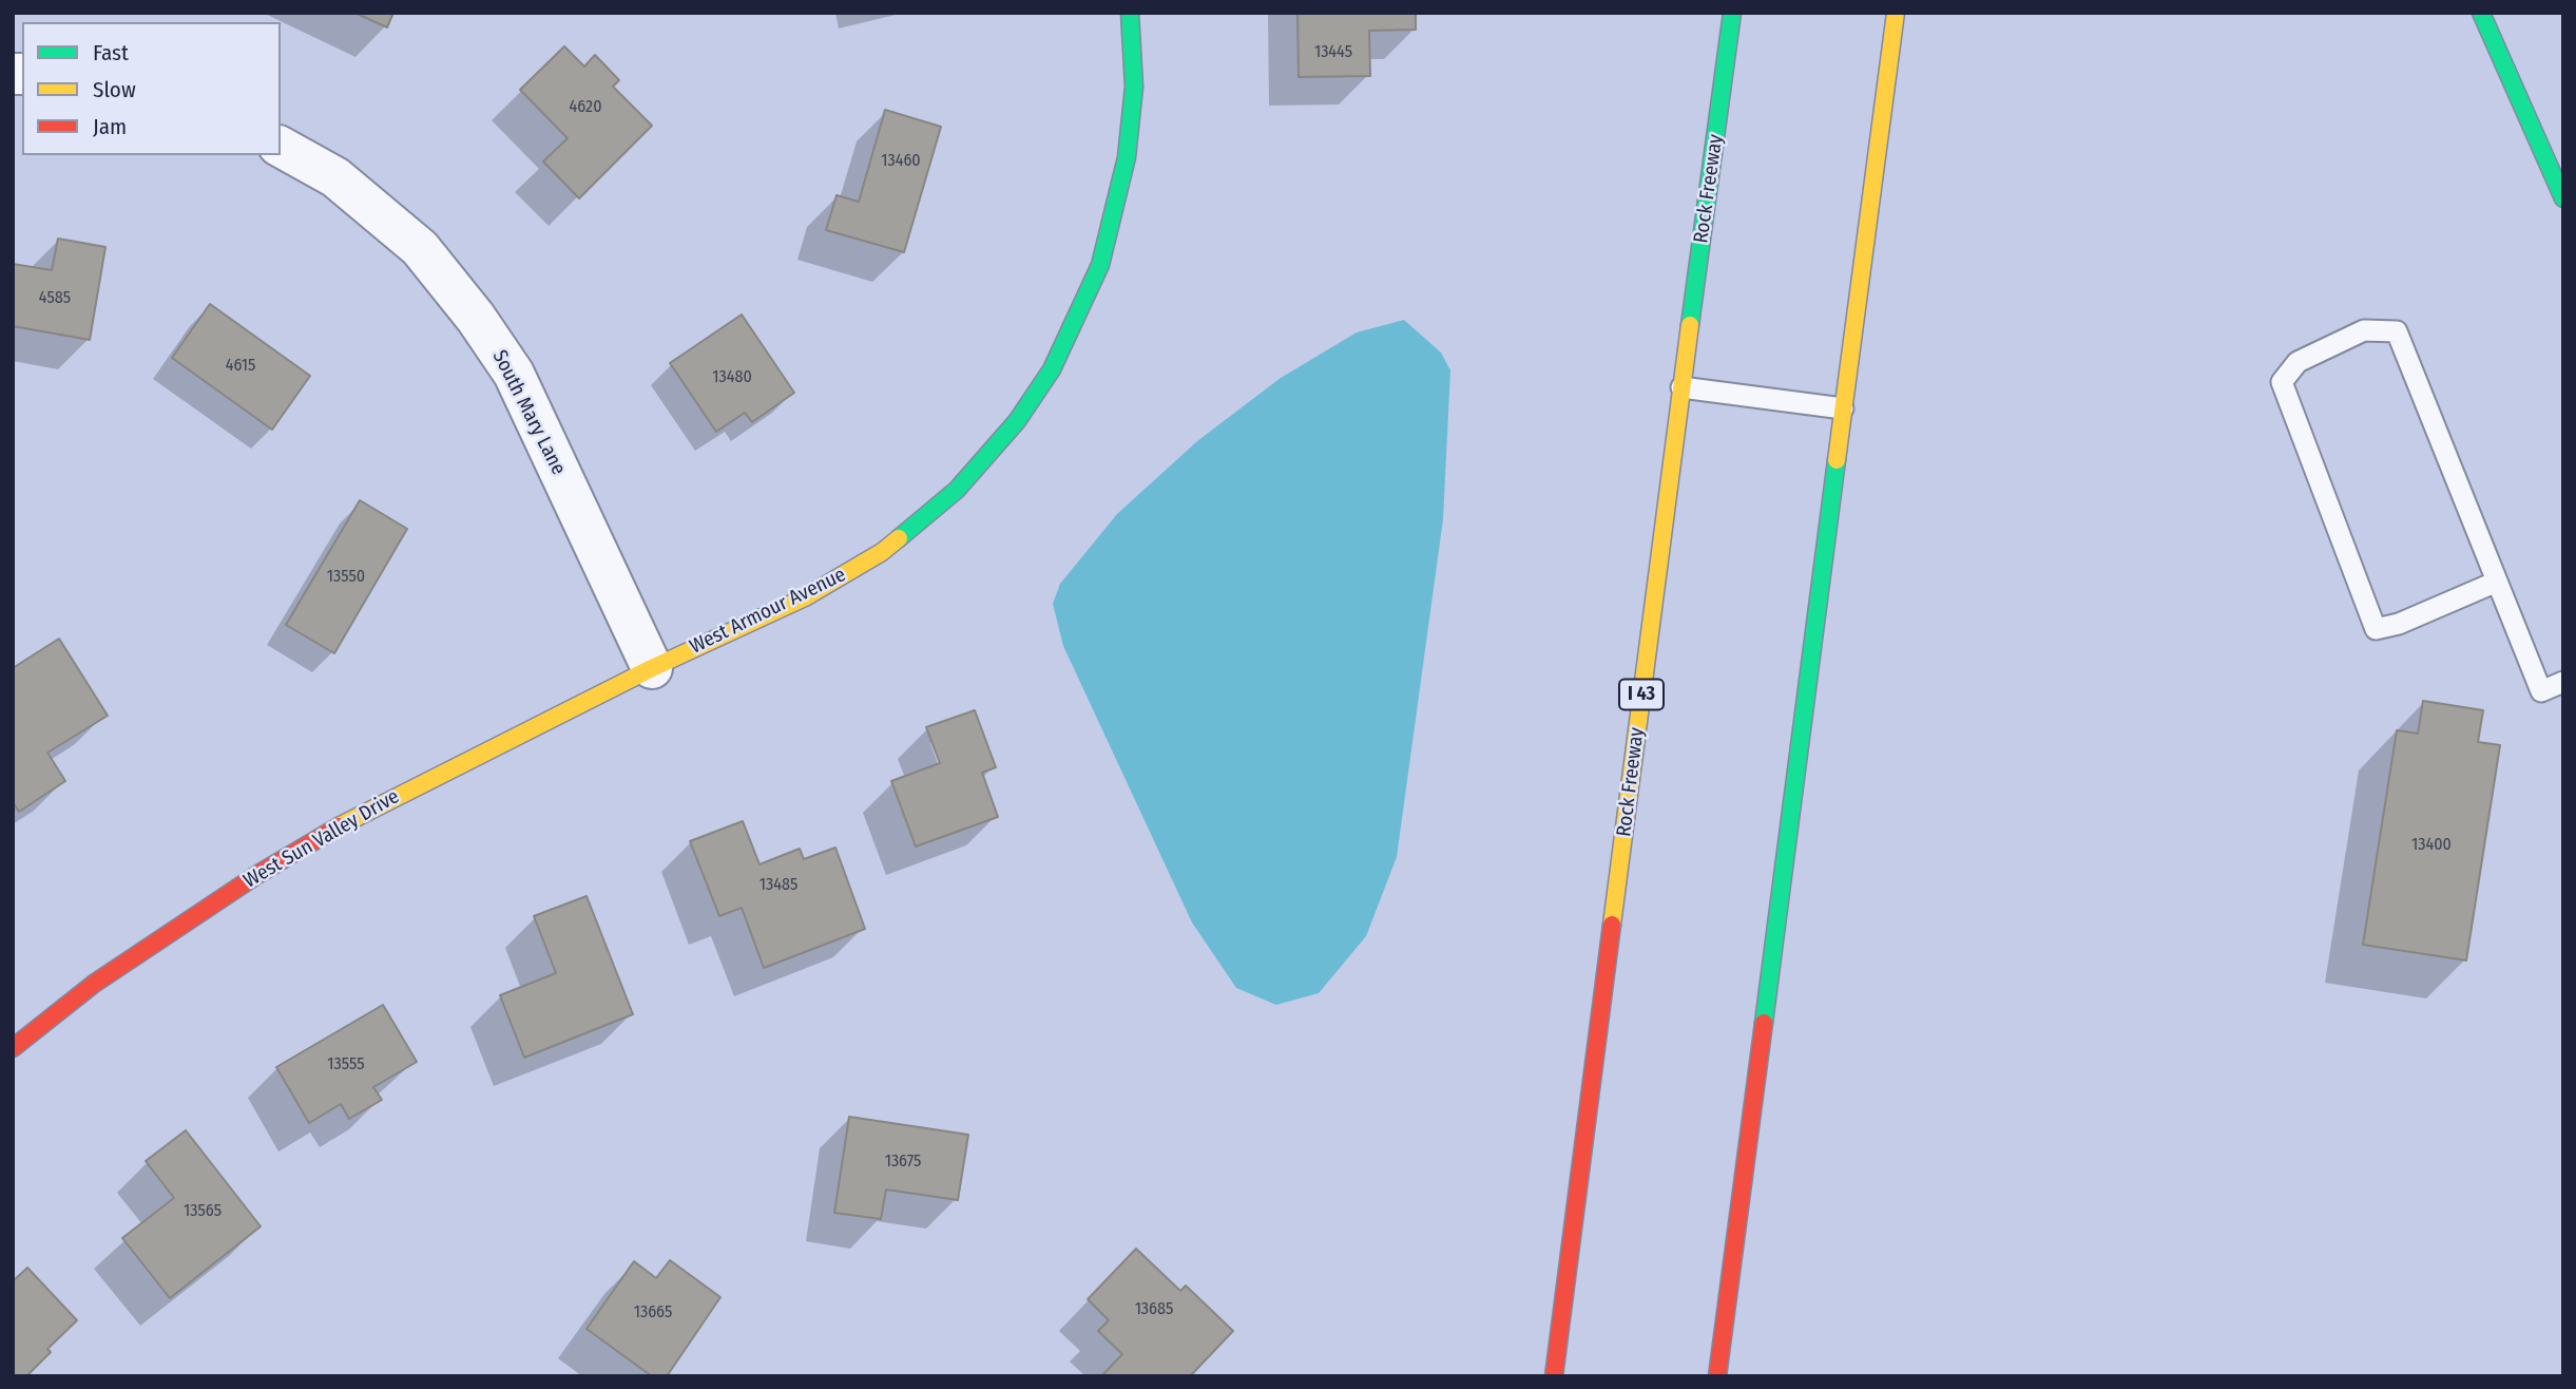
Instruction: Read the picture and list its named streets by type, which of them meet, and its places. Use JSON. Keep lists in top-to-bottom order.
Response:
{
  "streets": {
    "main road": [
      "Rock Freeway",
      "West Armour Avenue",
      "I 43",
      "West Sun Valley Drive"
    ],
    "street": ["South Mary Lane"]
  },
  "crossings": [
    ["South Mary Lane", "West Armour Avenue"],
    ["South Mary Lane", "West Sun Valley Drive"],
    ["West Armour Avenue", "West Sun Valley Drive"]
  ],
  "house_numbers": [
    "13445",
    "4620",
    "13460",
    "4585",
    "4615",
    "13480",
    "13550",
    "13400",
    "13485",
    "13555",
    "13675",
    "13565",
    "13685",
    "13665"
  ],
  "legend": ["Fast", "Slow", "Jam"]
}
